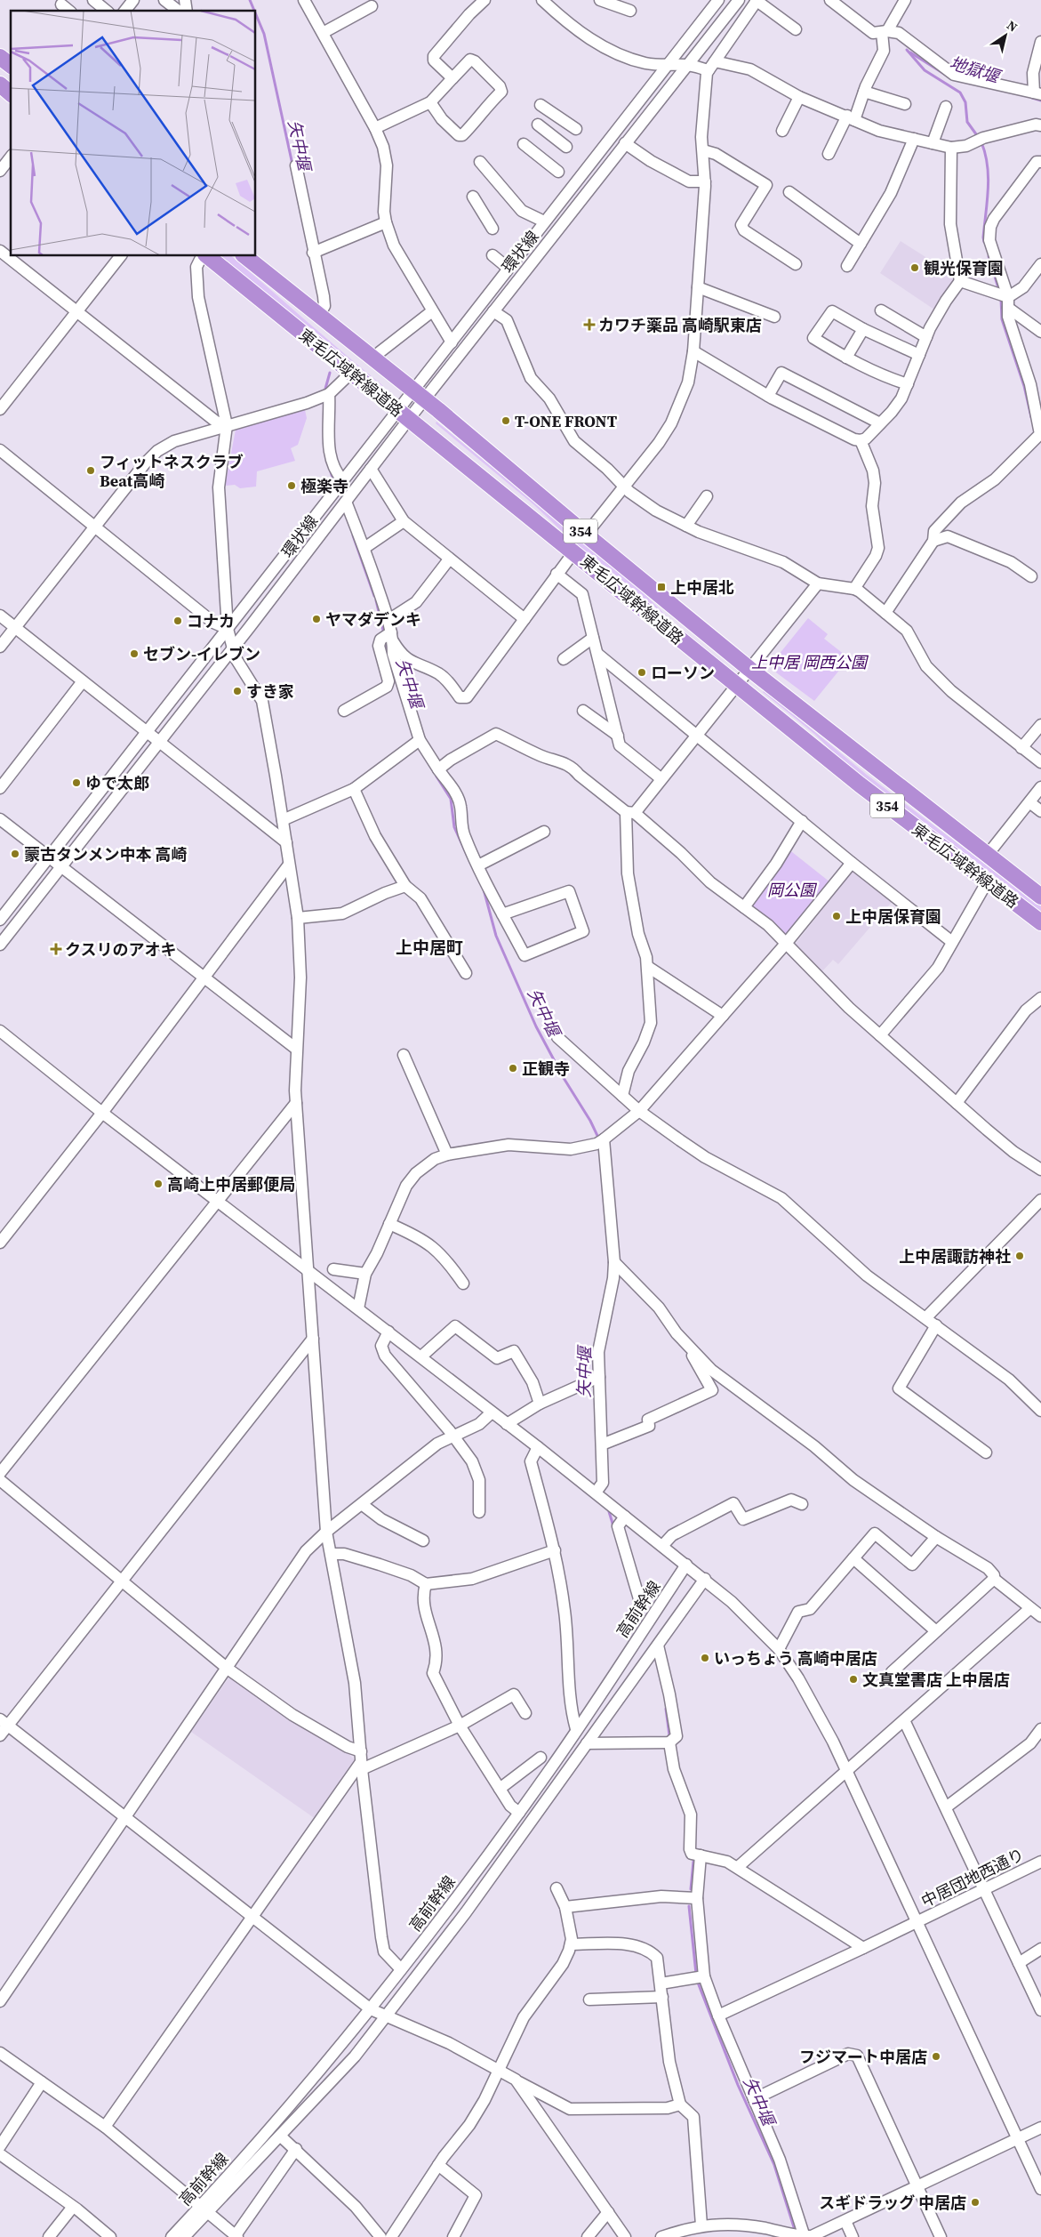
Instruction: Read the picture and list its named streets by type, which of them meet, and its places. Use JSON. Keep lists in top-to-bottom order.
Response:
{
  "streets": {
    "highway": ["東毛広域幹線道路", "354"],
    "street": ["環状線", "高前幹線", "中居団地西通り"]
  },
  "crossings": [
    ["環状線", "東毛広域幹線道路"]
  ],
  "districts": ["上中居町"],
  "water": ["地獄堰", "矢中堰"],
  "parks": ["上中居 岡西公園", "岡公園"],
  "places": {
    "other": [
      "観光保育園",
      "T-ONE FRONT",
      "フィットネスクラブ Beat高崎",
      "極楽寺",
      "ヤマダデンキ",
      "コナカ",
      "セブン-イレブン",
      "ローソン",
      "すき家",
      "ゆで太郎",
      "蒙古タンメン中本 高崎",
      "上中居保育園",
      "正観寺",
      "高崎上中居郵便局",
      "上中居諏訪神社",
      "いっちょう 高崎中居店",
      "文真堂書店 上中居店",
      "フジマート中居店",
      "スギドラッグ 中居店"
    ],
    "health": ["カワチ薬品 高崎駅東店", "クスリのアオキ"],
    "transit": ["上中居北"]
  },
  "north": "top right"
}
